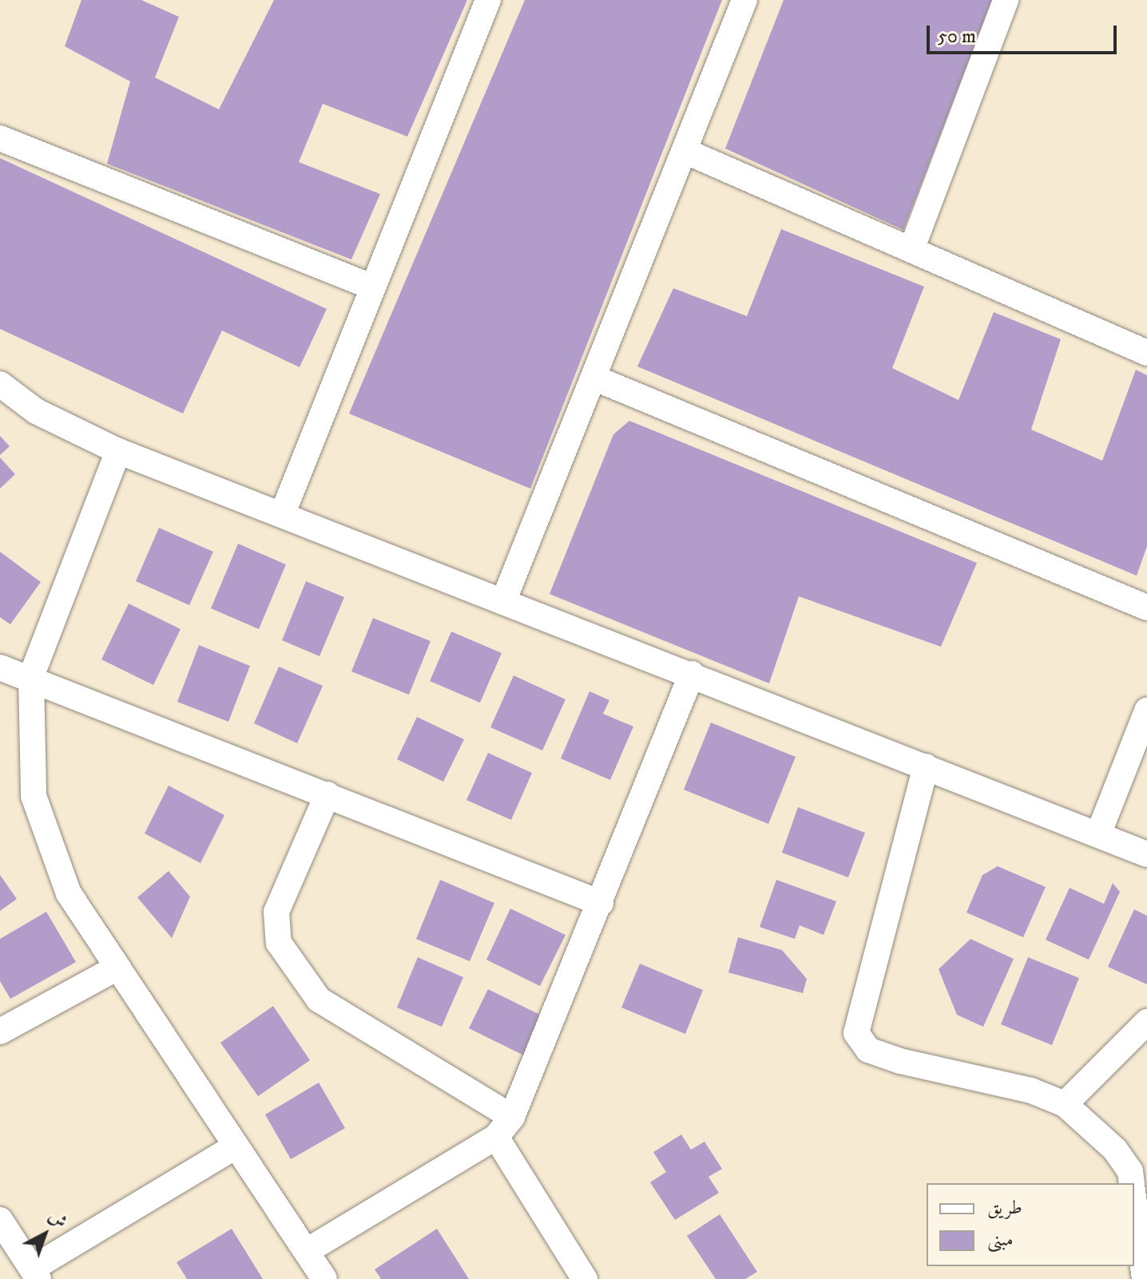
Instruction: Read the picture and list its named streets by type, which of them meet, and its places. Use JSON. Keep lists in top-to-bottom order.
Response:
{
  "legend": ["طريق", "مبنى"],
  "scale_bar": "50 m",
  "north": "top right"
}
